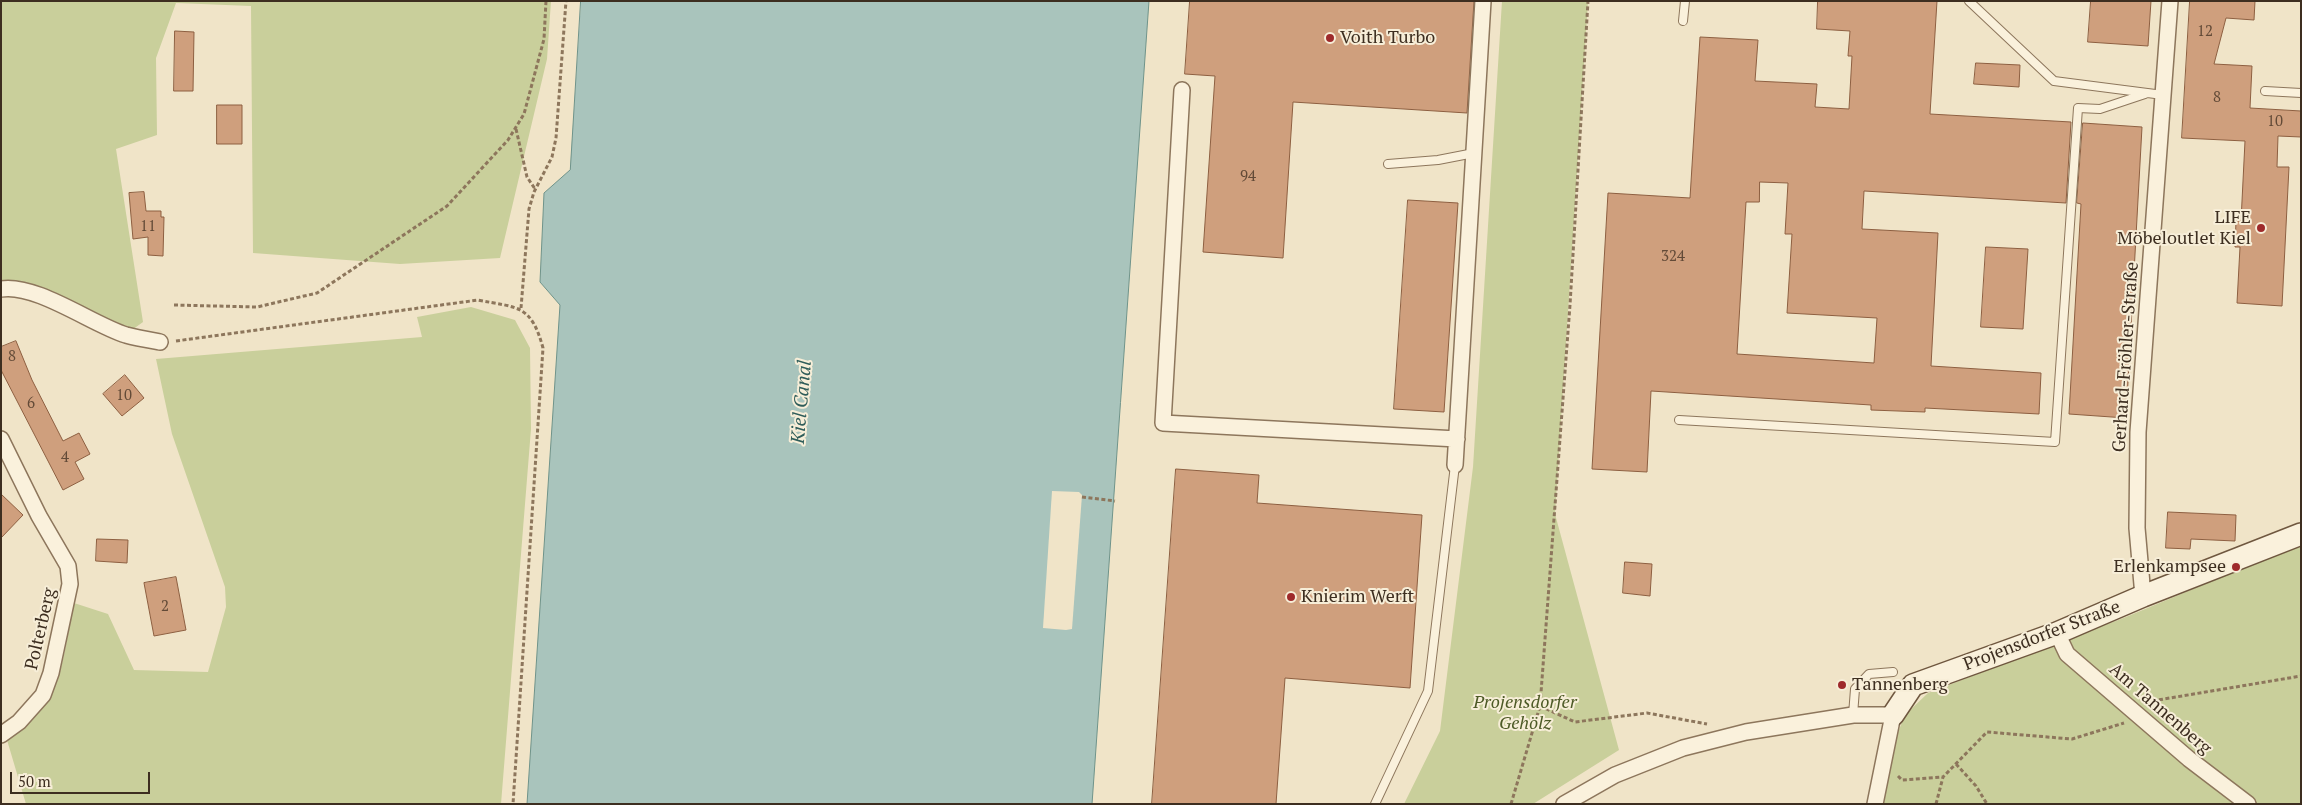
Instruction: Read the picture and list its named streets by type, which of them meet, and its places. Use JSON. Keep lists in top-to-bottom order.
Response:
{
  "streets": {
    "street": [
      "Gerhard-Fröhler-Straße",
      "Polterberg",
      "Projensdorfer Straße",
      "Am Tannenberg"
    ]
  },
  "crossings": [
    ["Gerhard-Fröhler-Straße", "Projensdorfer Straße"],
    ["Projensdorfer Straße", "Am Tannenberg"]
  ],
  "water": ["Kiel Canal"],
  "parks": ["Projensdorfer Gehölz"],
  "places": [
    "Voith Turbo",
    "LIFE Möbeloutlet Kiel",
    "Erlenkampsee",
    "Knierim Werft",
    "Tannenberg"
  ],
  "house_numbers": [
    "12",
    "8",
    "10",
    "94",
    "11",
    "324",
    "8",
    "10",
    "6",
    "4",
    "2"
  ],
  "scale_bar": "50 m"
}
